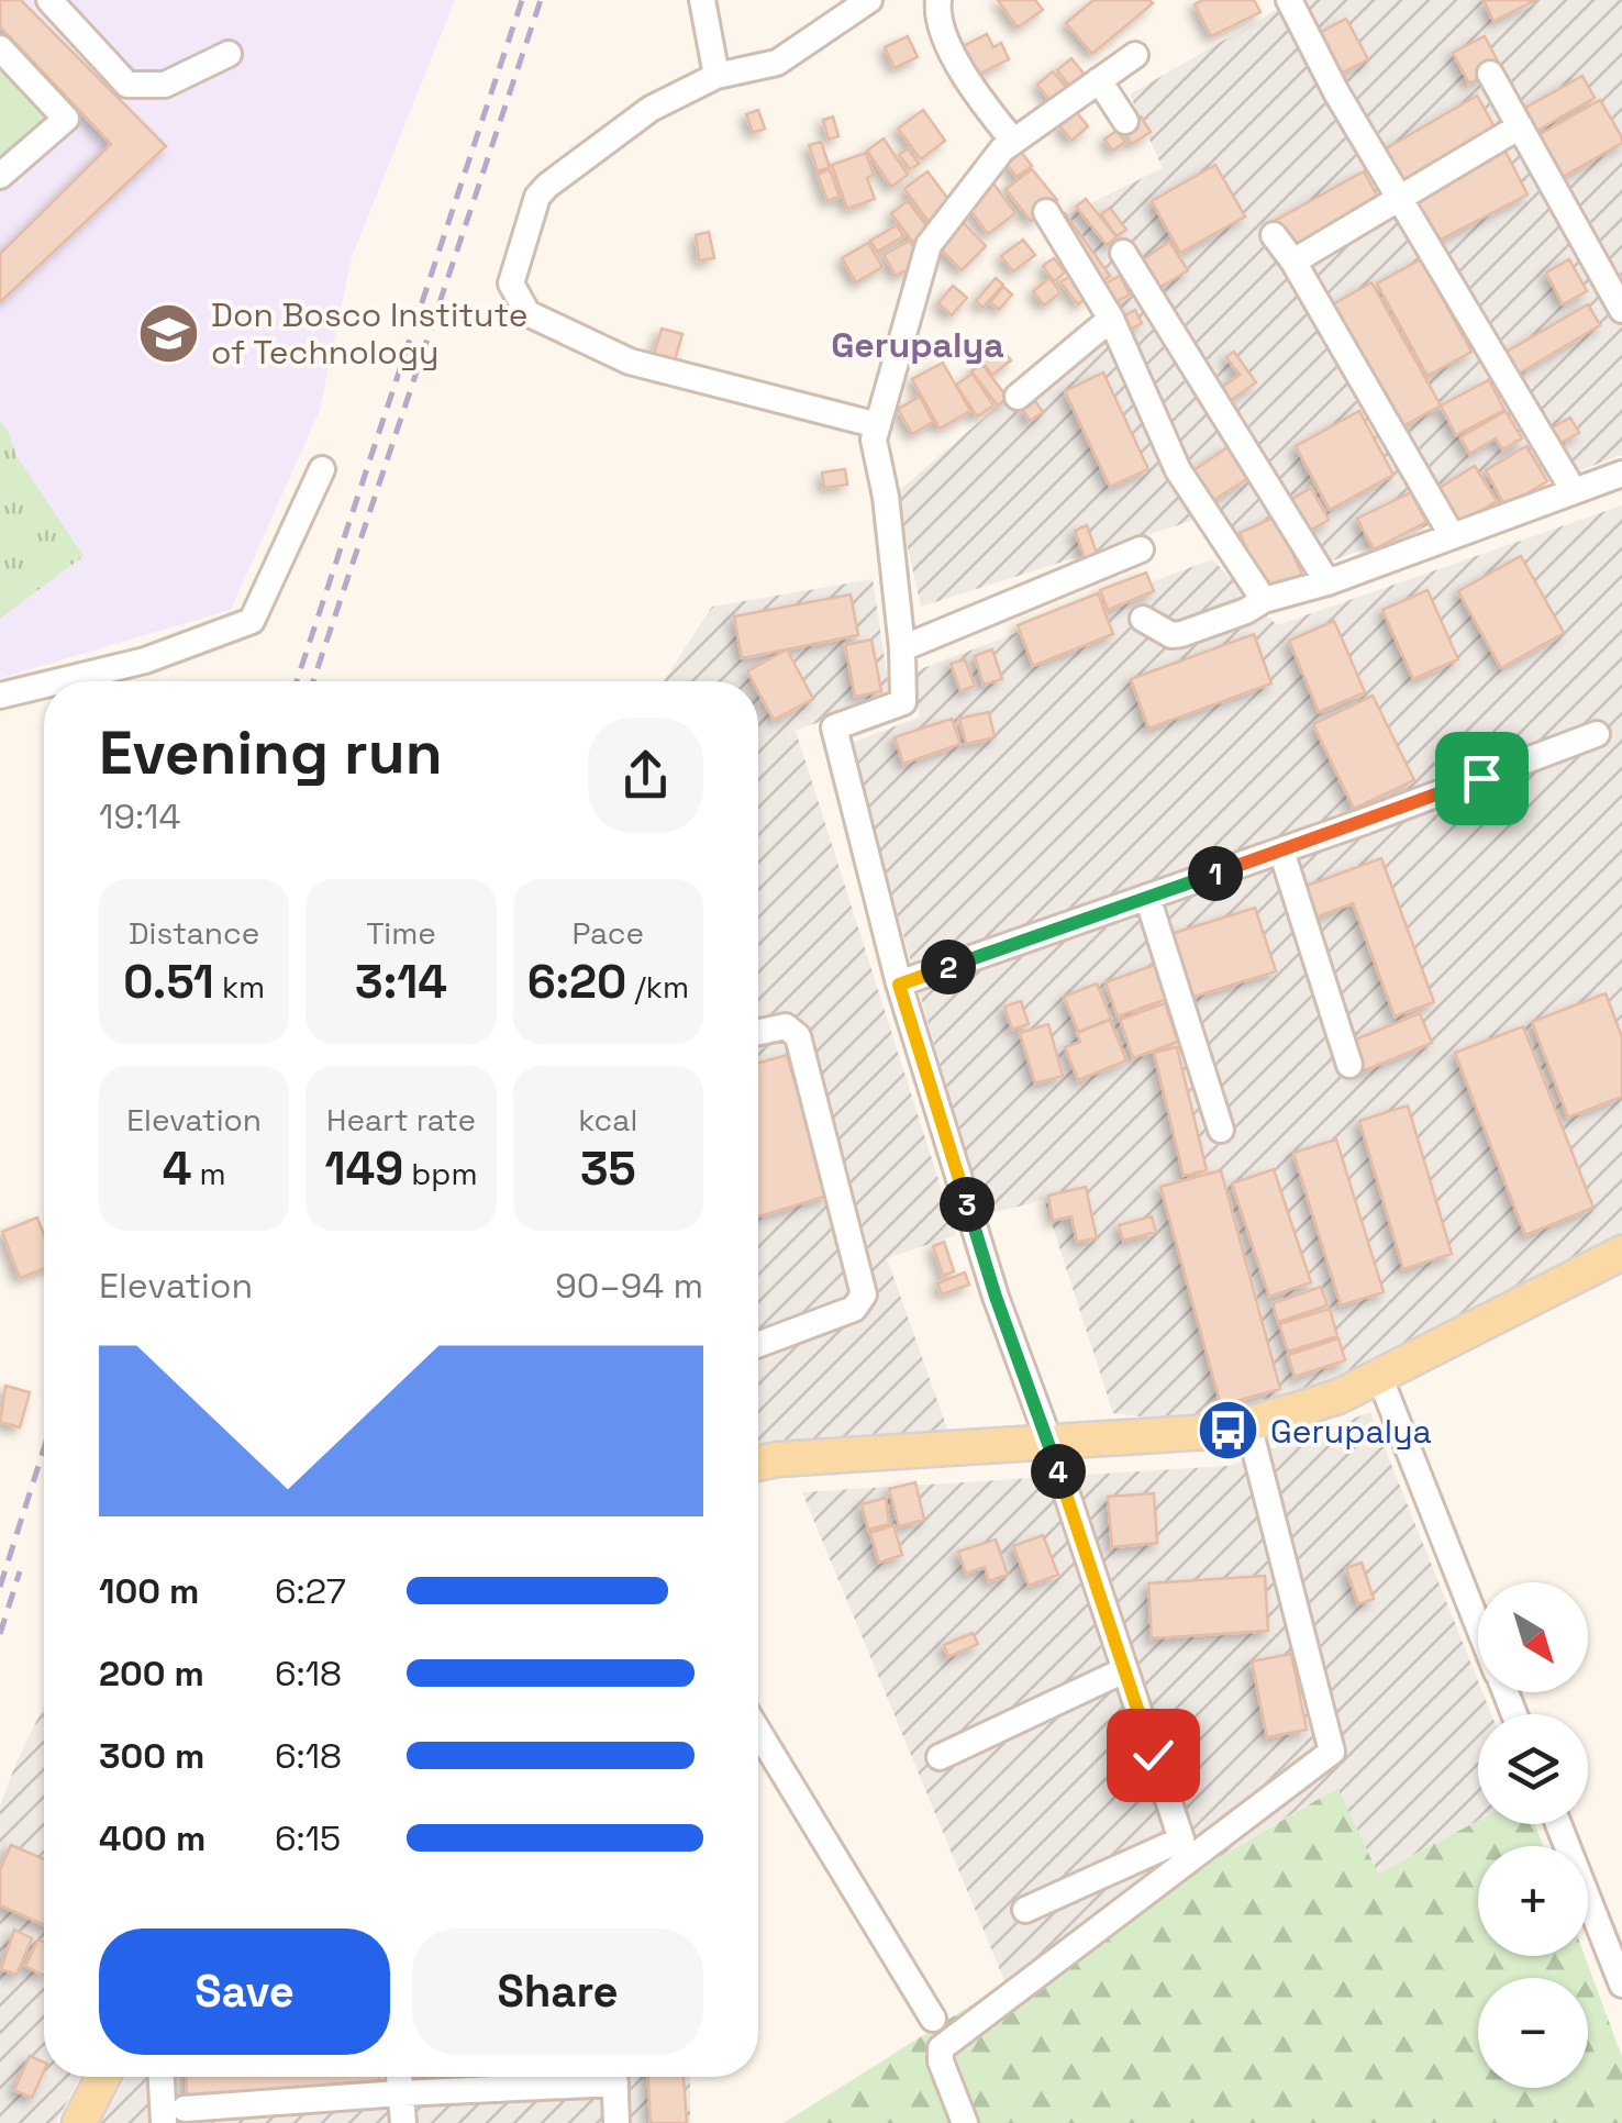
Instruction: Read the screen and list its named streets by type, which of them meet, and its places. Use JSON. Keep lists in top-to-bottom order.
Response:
{
  "districts": ["Gerupalya"],
  "places": {
    "school or university": ["Don Bosco Institute of Technology"],
    "bus stop": ["Gerupalya"]
  },
  "north": "bottom right",
  "page": {
    "heading": ["Evening run", "19:14"],
    "pins": [
      "1",
      "2",
      "3",
      "4"
    ],
    "stats": [
      ["Distance", "0.51 km"],
      ["Time", "3:14"],
      ["Pace", "6:20 /km"],
      ["Elevation", "4 m"],
      ["Heart rate", "149 bpm"],
      ["kcal", "35"]
    ],
    "chart": ["Elevation", "90–94 m"],
    "list": [
      {
        "name": "100 m",
        "note": "6:27"
      },
      {
        "name": "200 m",
        "note": "6:18"
      },
      {
        "name": "300 m",
        "note": "6:18"
      },
      {
        "name": "400 m",
        "note": "6:15"
      }
    ],
    "map_buttons": ["+", "−"],
    "buttons": ["Save", "Share"]
  }
}
